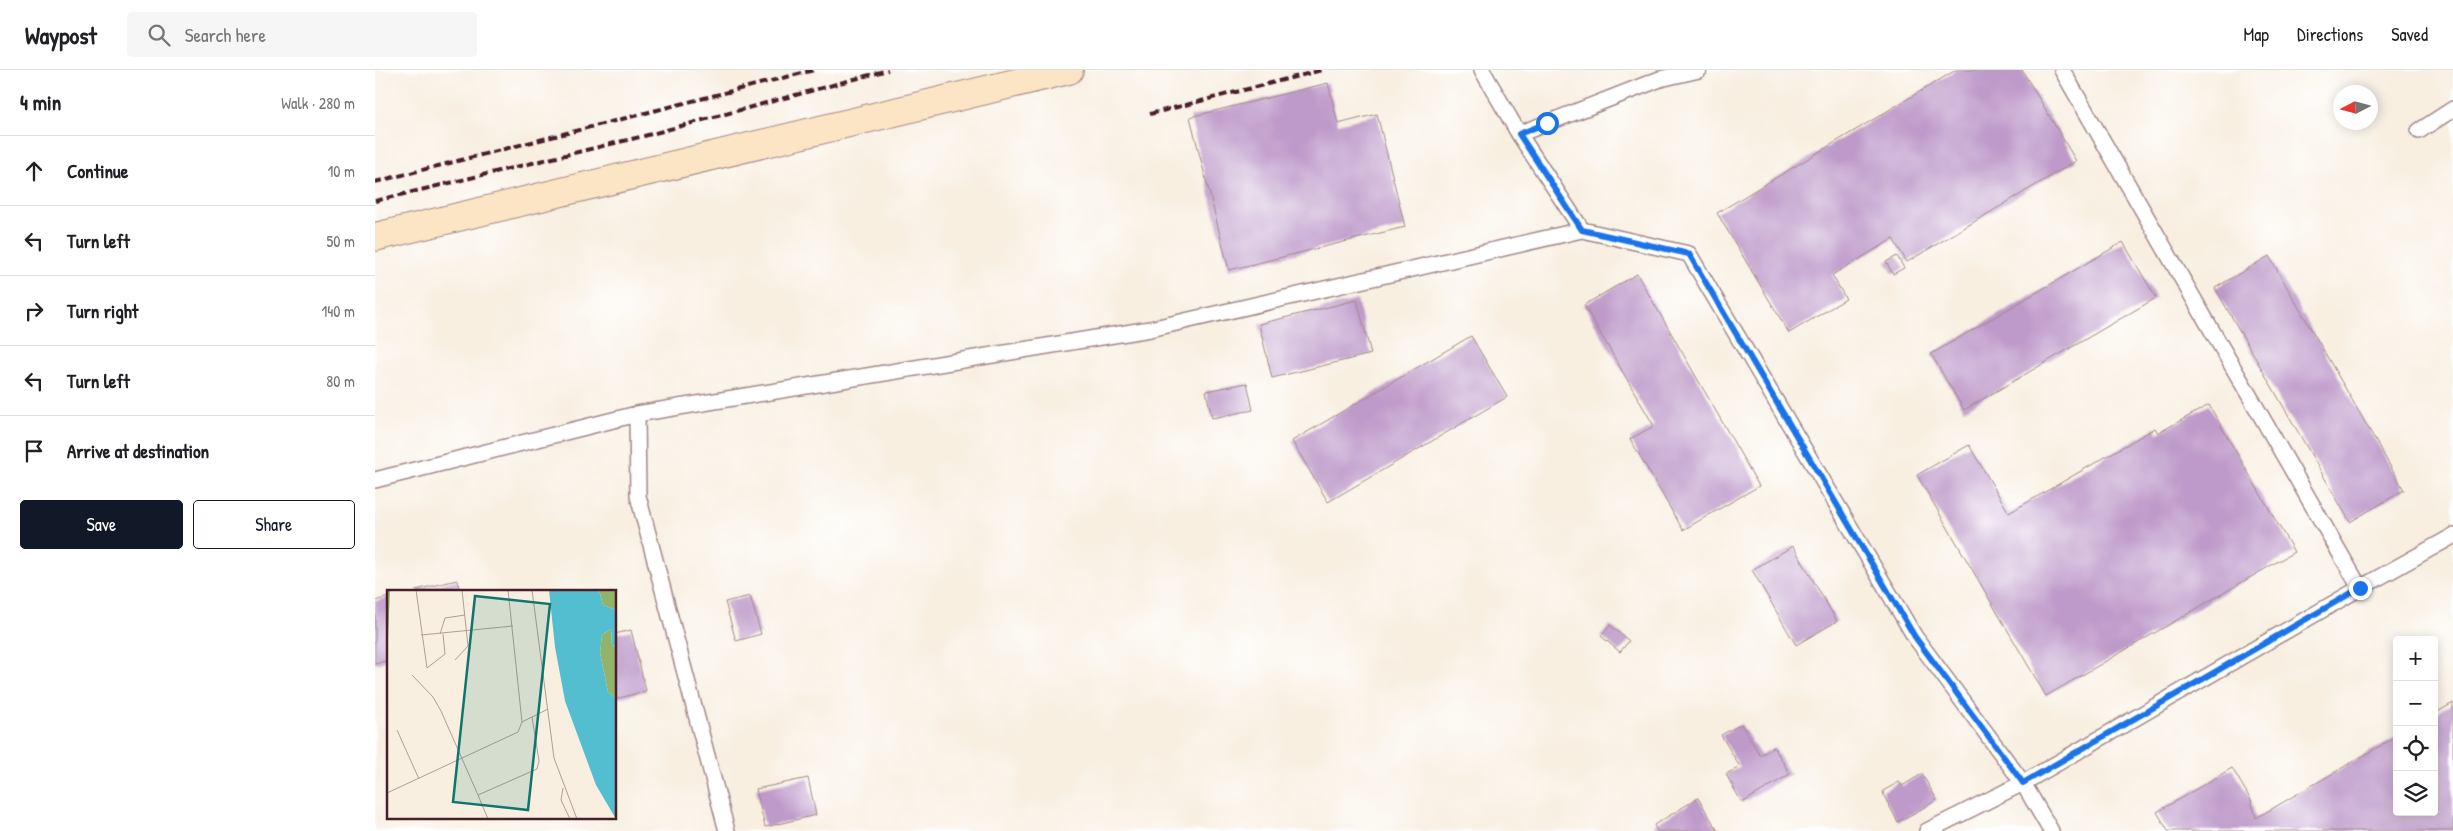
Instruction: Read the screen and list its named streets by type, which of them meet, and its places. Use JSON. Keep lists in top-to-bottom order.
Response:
{
  "north": "left",
  "page": {
    "header": "Waypost",
    "search": "Search here",
    "nav": ["Map", "Directions", "Saved"],
    "heading": ["4 min", "Walk · 280 m"],
    "list": [
      ["Continue", "10 m"],
      ["Turn left", "50 m"],
      ["Turn right", "140 m"],
      ["Turn left", "80 m"],
      "Arrive at destination"
    ],
    "buttons": ["Save", "Share"],
    "map_buttons": ["+", "−"]
  }
}
